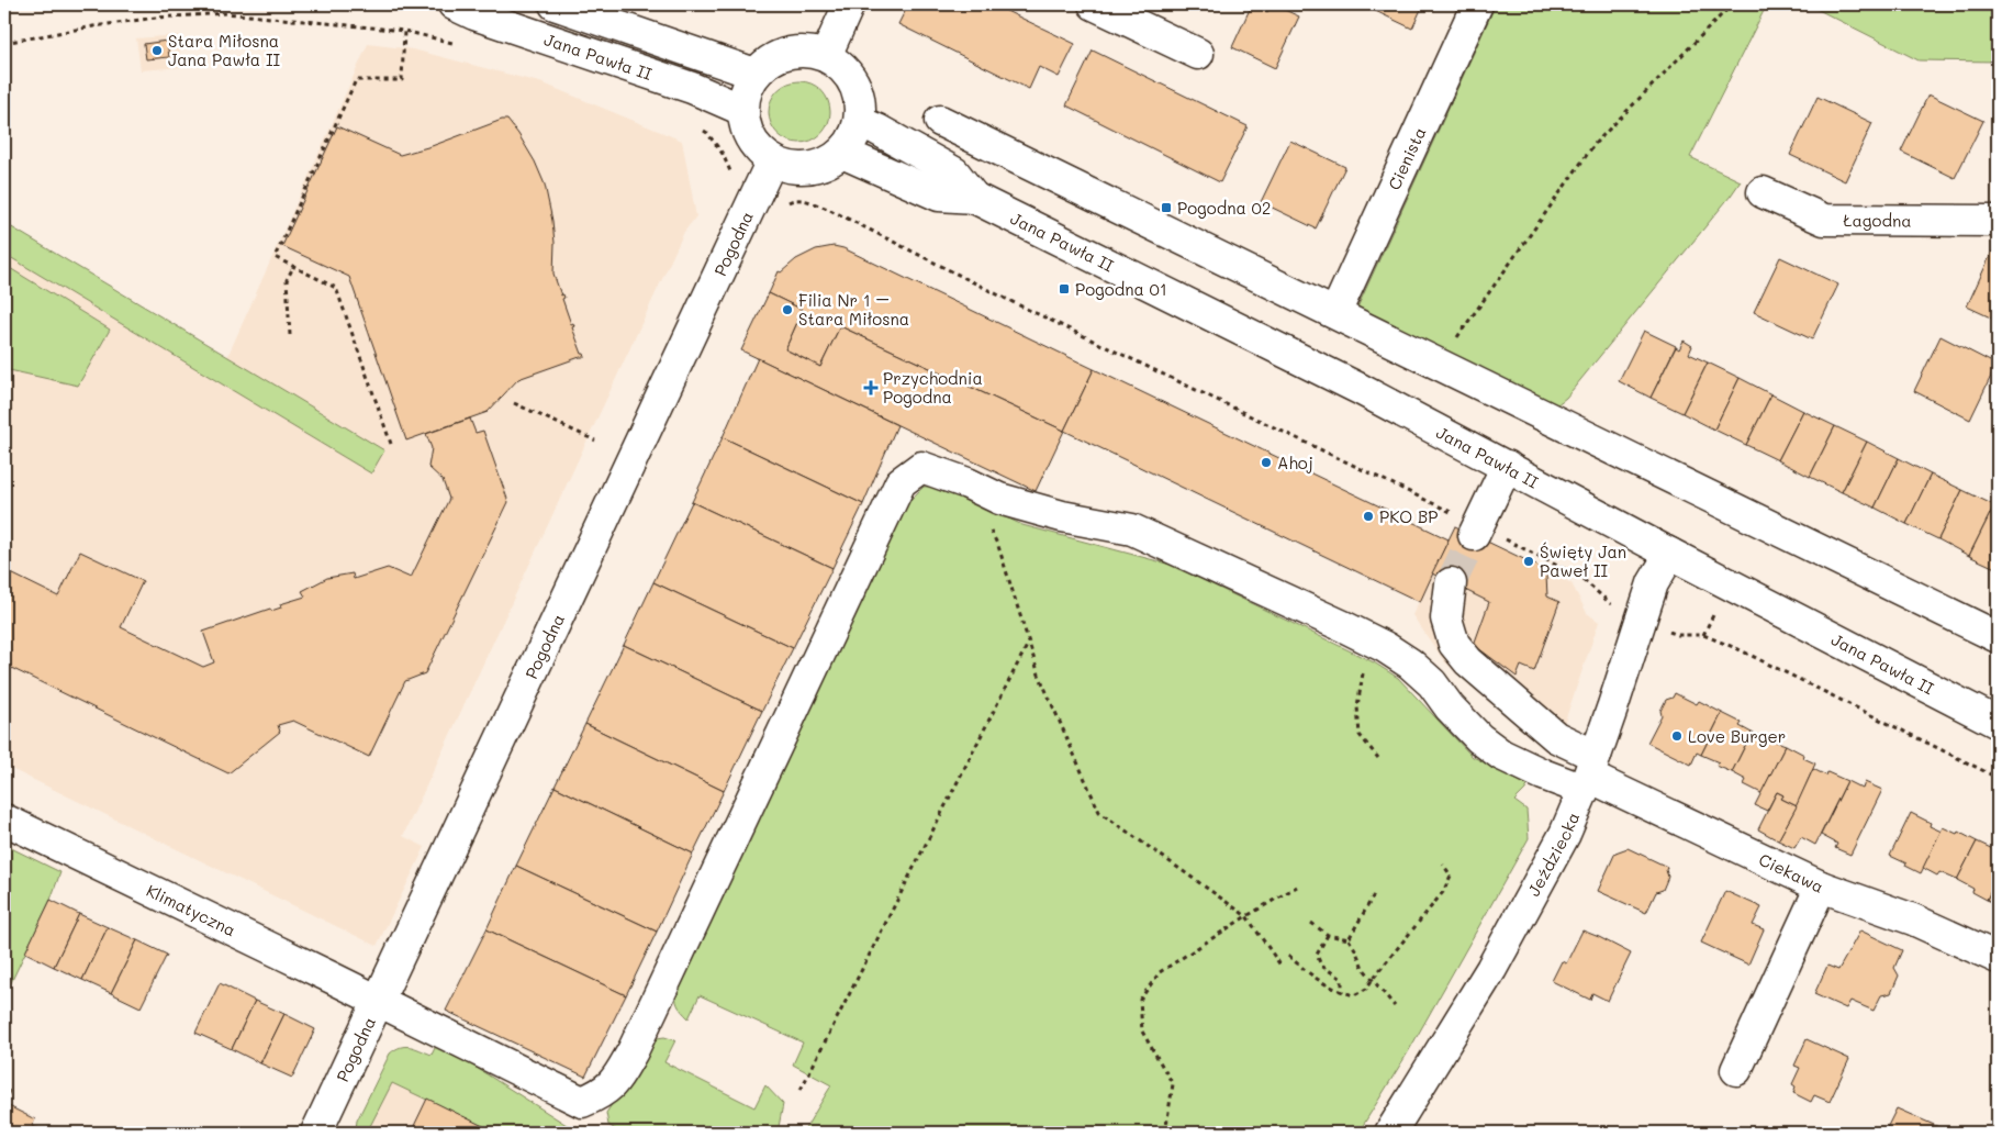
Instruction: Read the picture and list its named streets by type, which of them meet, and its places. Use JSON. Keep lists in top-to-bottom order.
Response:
{
  "streets": {
    "street": [
      "Jana Pawła II",
      "Cienista",
      "Łagodna",
      "Pogodna",
      "Jeździecka",
      "Ciekawa",
      "Klimatyczna"
    ]
  },
  "crossings": [
    ["Jana Pawła II", "Pogodna"],
    ["Jana Pawła II", "Jeździecka"],
    ["Pogodna", "Klimatyczna"],
    ["Jeździecka", "Ciekawa"]
  ],
  "places": {
    "other": [
      "Stara Miłosna Jana Pawła II",
      "Filia Nr 1 – Stara Miłosna",
      "Ahoj",
      "PKO BP",
      "Święty Jan Paweł II",
      "Love Burger"
    ],
    "transit": ["Pogodna 02", "Pogodna 01"],
    "health": ["Przychodnia Pogodna"]
  }
}
